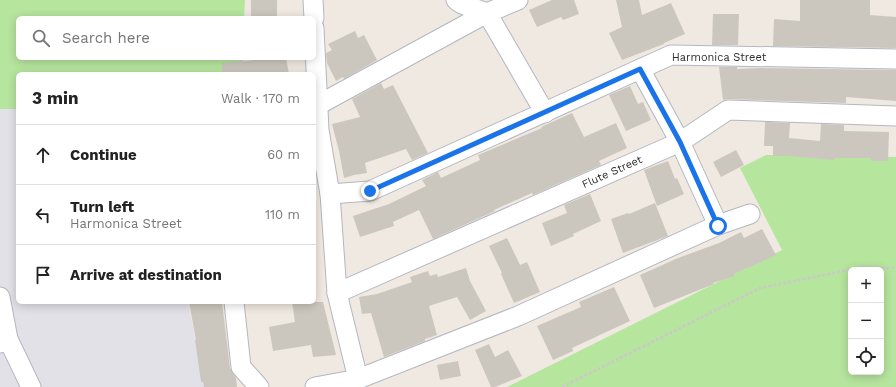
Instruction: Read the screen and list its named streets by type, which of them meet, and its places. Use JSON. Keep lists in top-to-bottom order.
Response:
{
  "streets": {
    "street": ["Harmonica Street", "Flute Street"]
  },
  "page": {
    "search": "Search here",
    "heading": ["3 min", "Walk · 170 m"],
    "list": [
      ["Continue", "60 m"],
      ["Turn left", "Harmonica Street", "110 m"],
      "Arrive at destination"
    ],
    "map_buttons": ["+", "−"]
  }
}
